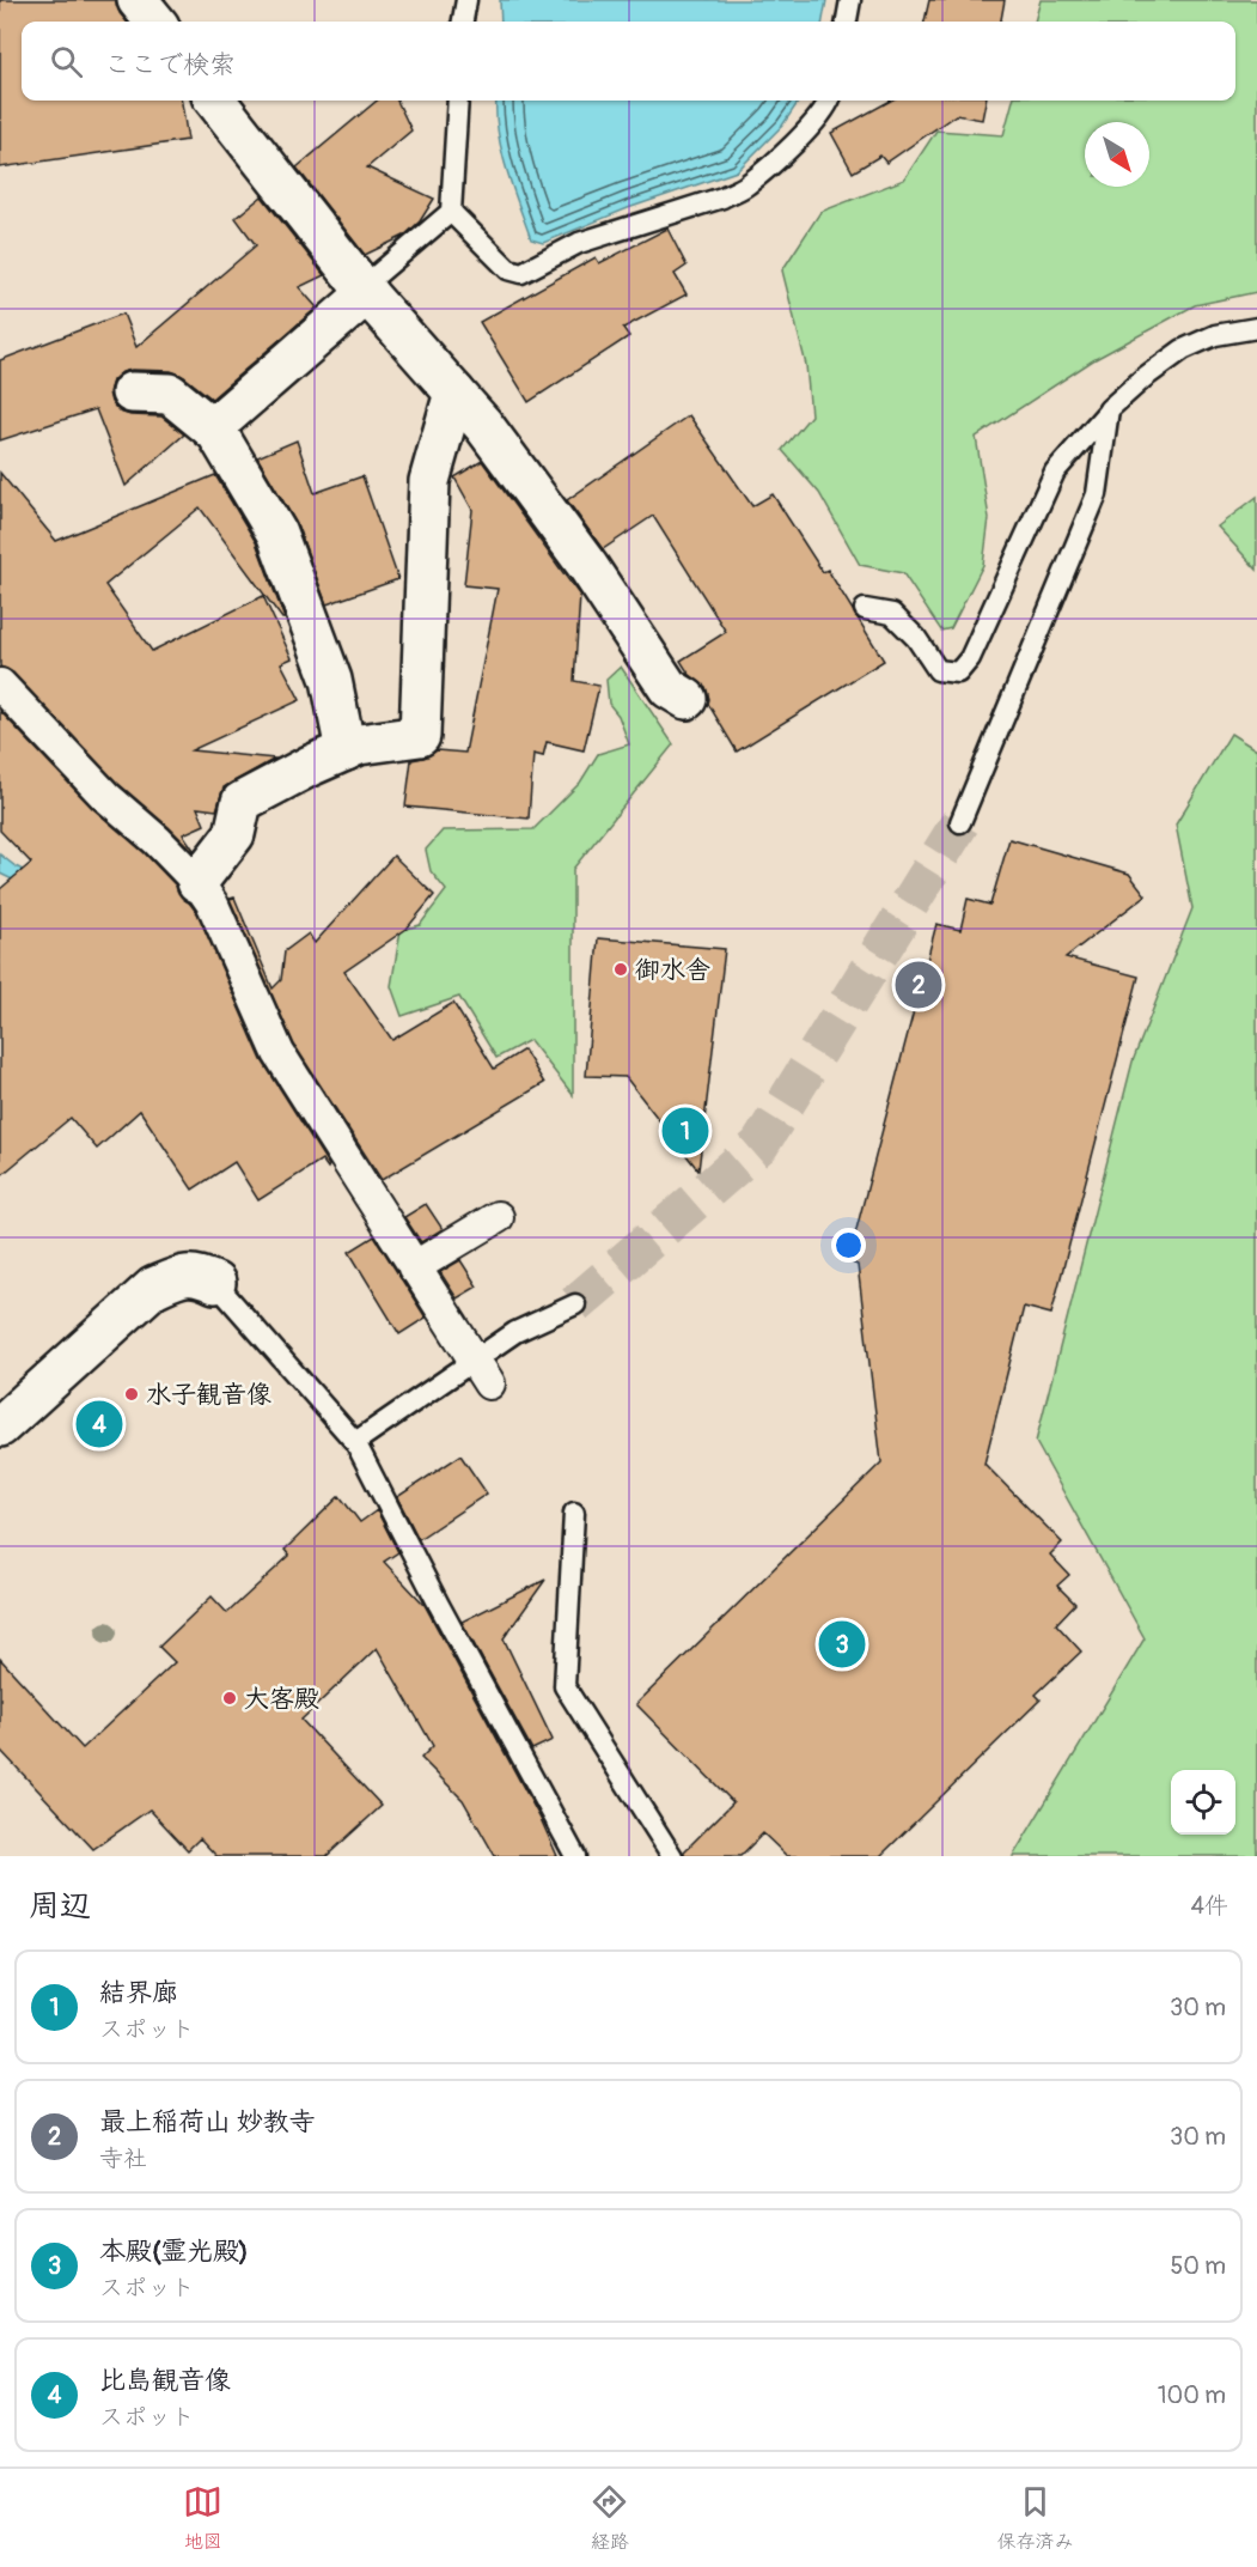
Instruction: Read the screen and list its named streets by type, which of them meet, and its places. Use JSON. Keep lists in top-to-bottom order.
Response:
{
  "places": ["御水舎", "水子観音像", "大客殿"],
  "north": "bottom right",
  "page": {
    "search": "ここで検索",
    "pins": [
      "2",
      "1",
      "4",
      "3"
    ],
    "heading": ["周辺", "4件"],
    "list": [
      {
        "mark": "1",
        "name": "結界廊",
        "note": "スポット",
        "value": "30 m"
      },
      {
        "mark": "2",
        "name": "最上稲荷山 妙教寺",
        "note": "寺社",
        "value": "30 m"
      },
      {
        "mark": "3",
        "name": "本殿(霊光殿)",
        "note": "スポット",
        "value": "50 m"
      },
      {
        "mark": "4",
        "name": "比島観音像",
        "note": "スポット",
        "value": "100 m"
      }
    ],
    "nav": ["地図", "経路", "保存済み"]
  }
}
